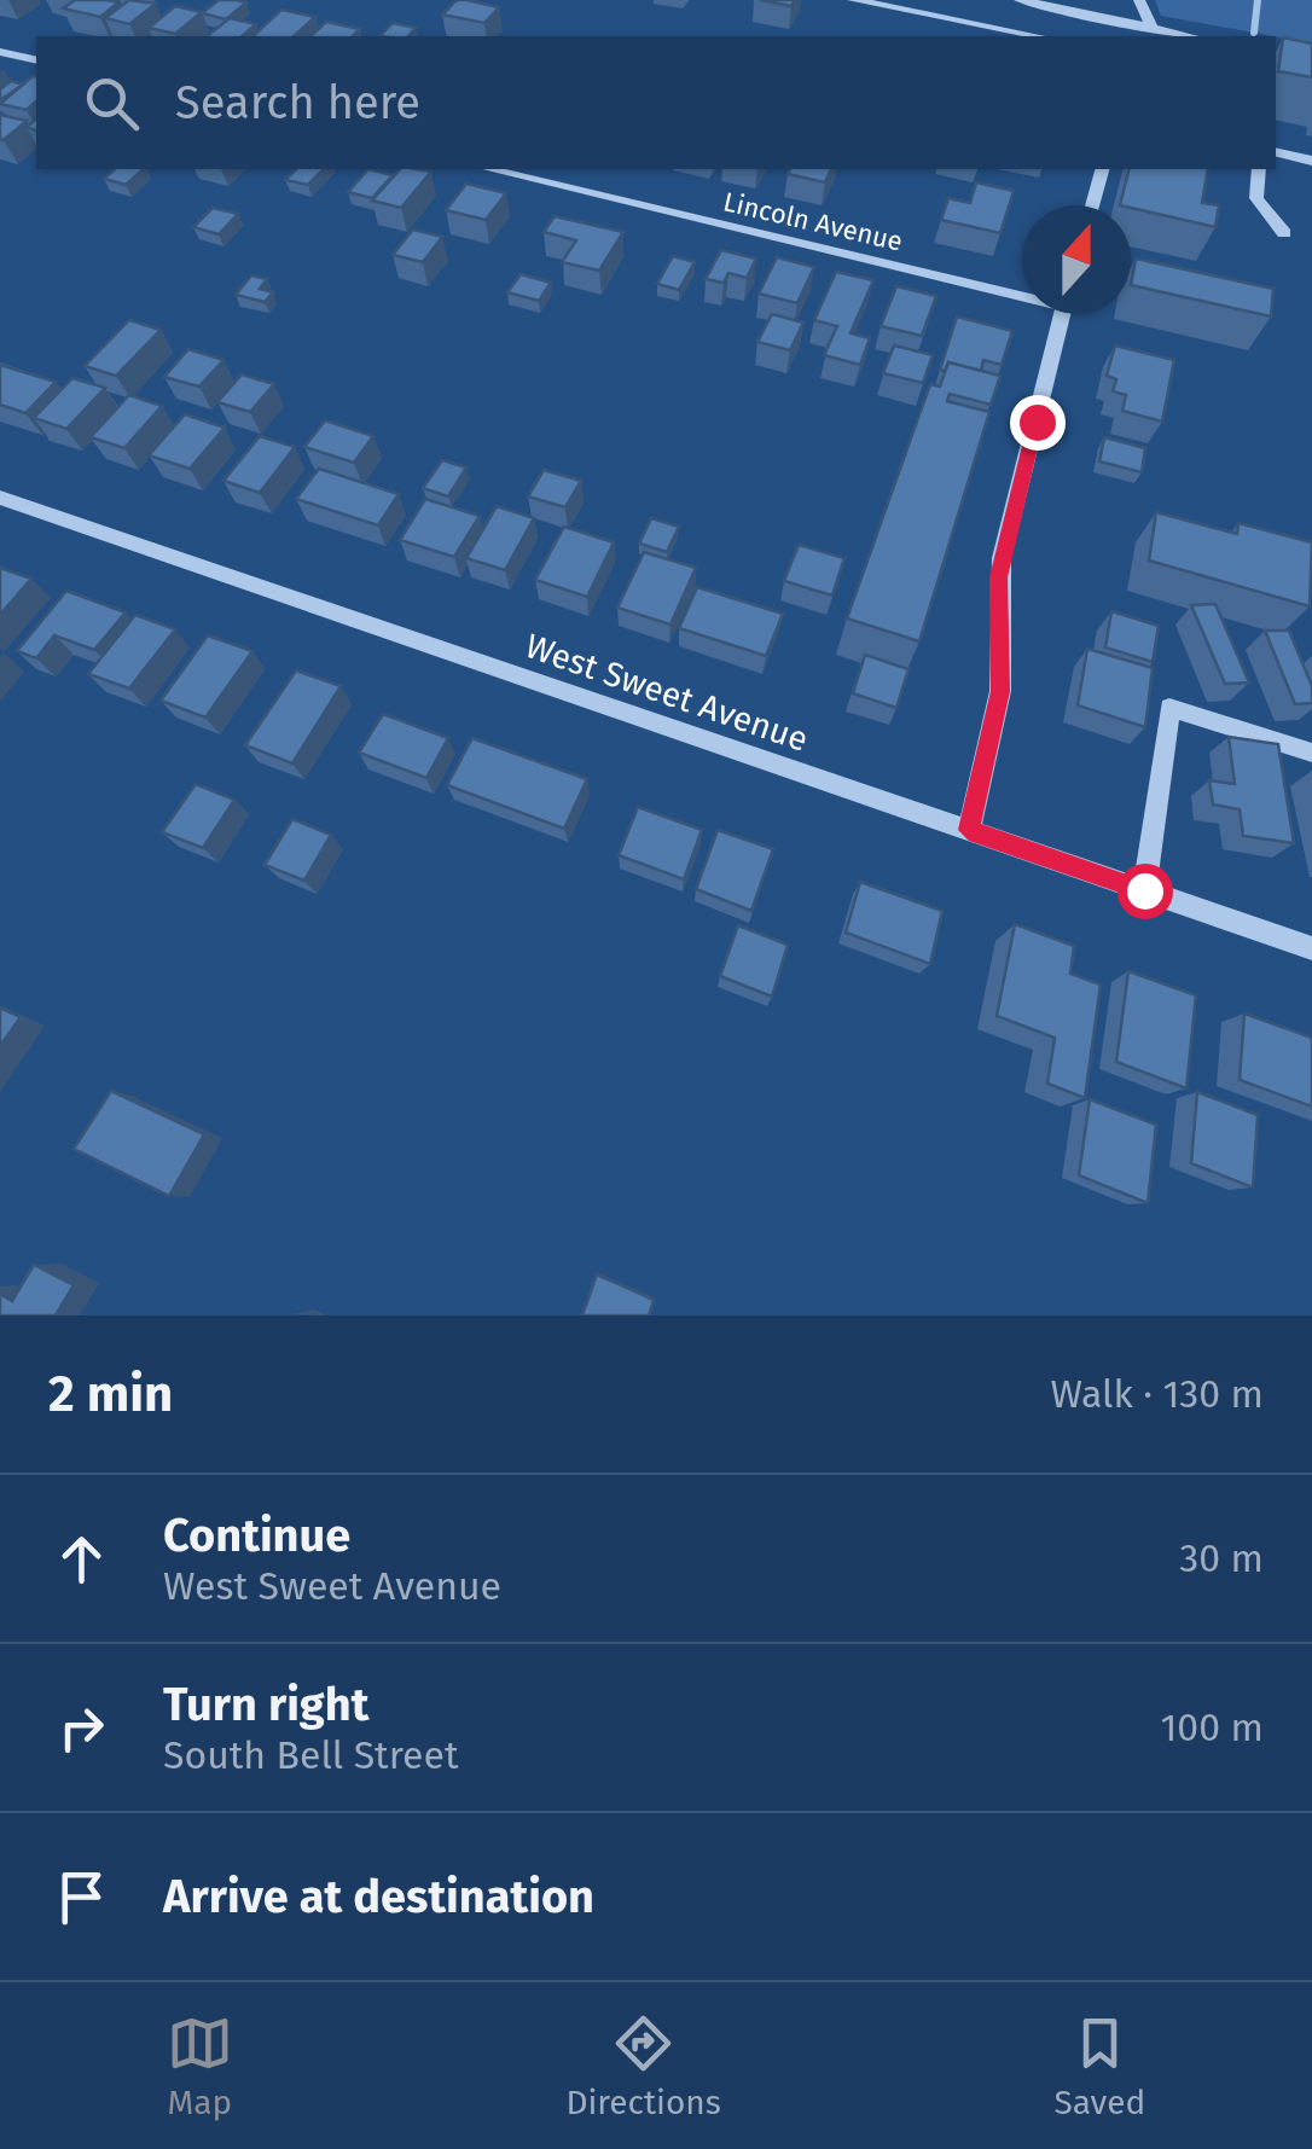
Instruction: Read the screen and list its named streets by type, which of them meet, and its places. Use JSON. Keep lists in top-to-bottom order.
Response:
{
  "streets": {
    "street": ["Lincoln Avenue", "West Sweet Avenue"]
  },
  "north": "top",
  "page": {
    "search": "Search here",
    "heading": ["2 min", "Walk · 130 m"],
    "list": [
      ["Continue", "West Sweet Avenue", "30 m"],
      ["Turn right", "South Bell Street", "100 m"],
      "Arrive at destination"
    ],
    "nav": ["Map", "Directions", "Saved"]
  }
}
